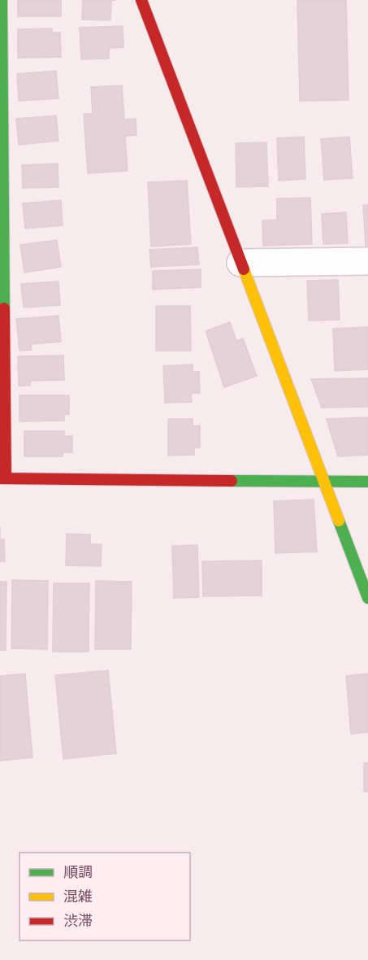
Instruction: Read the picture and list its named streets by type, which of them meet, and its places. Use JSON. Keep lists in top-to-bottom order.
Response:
{
  "legend": ["順調", "混雑", "渋滞"]
}
